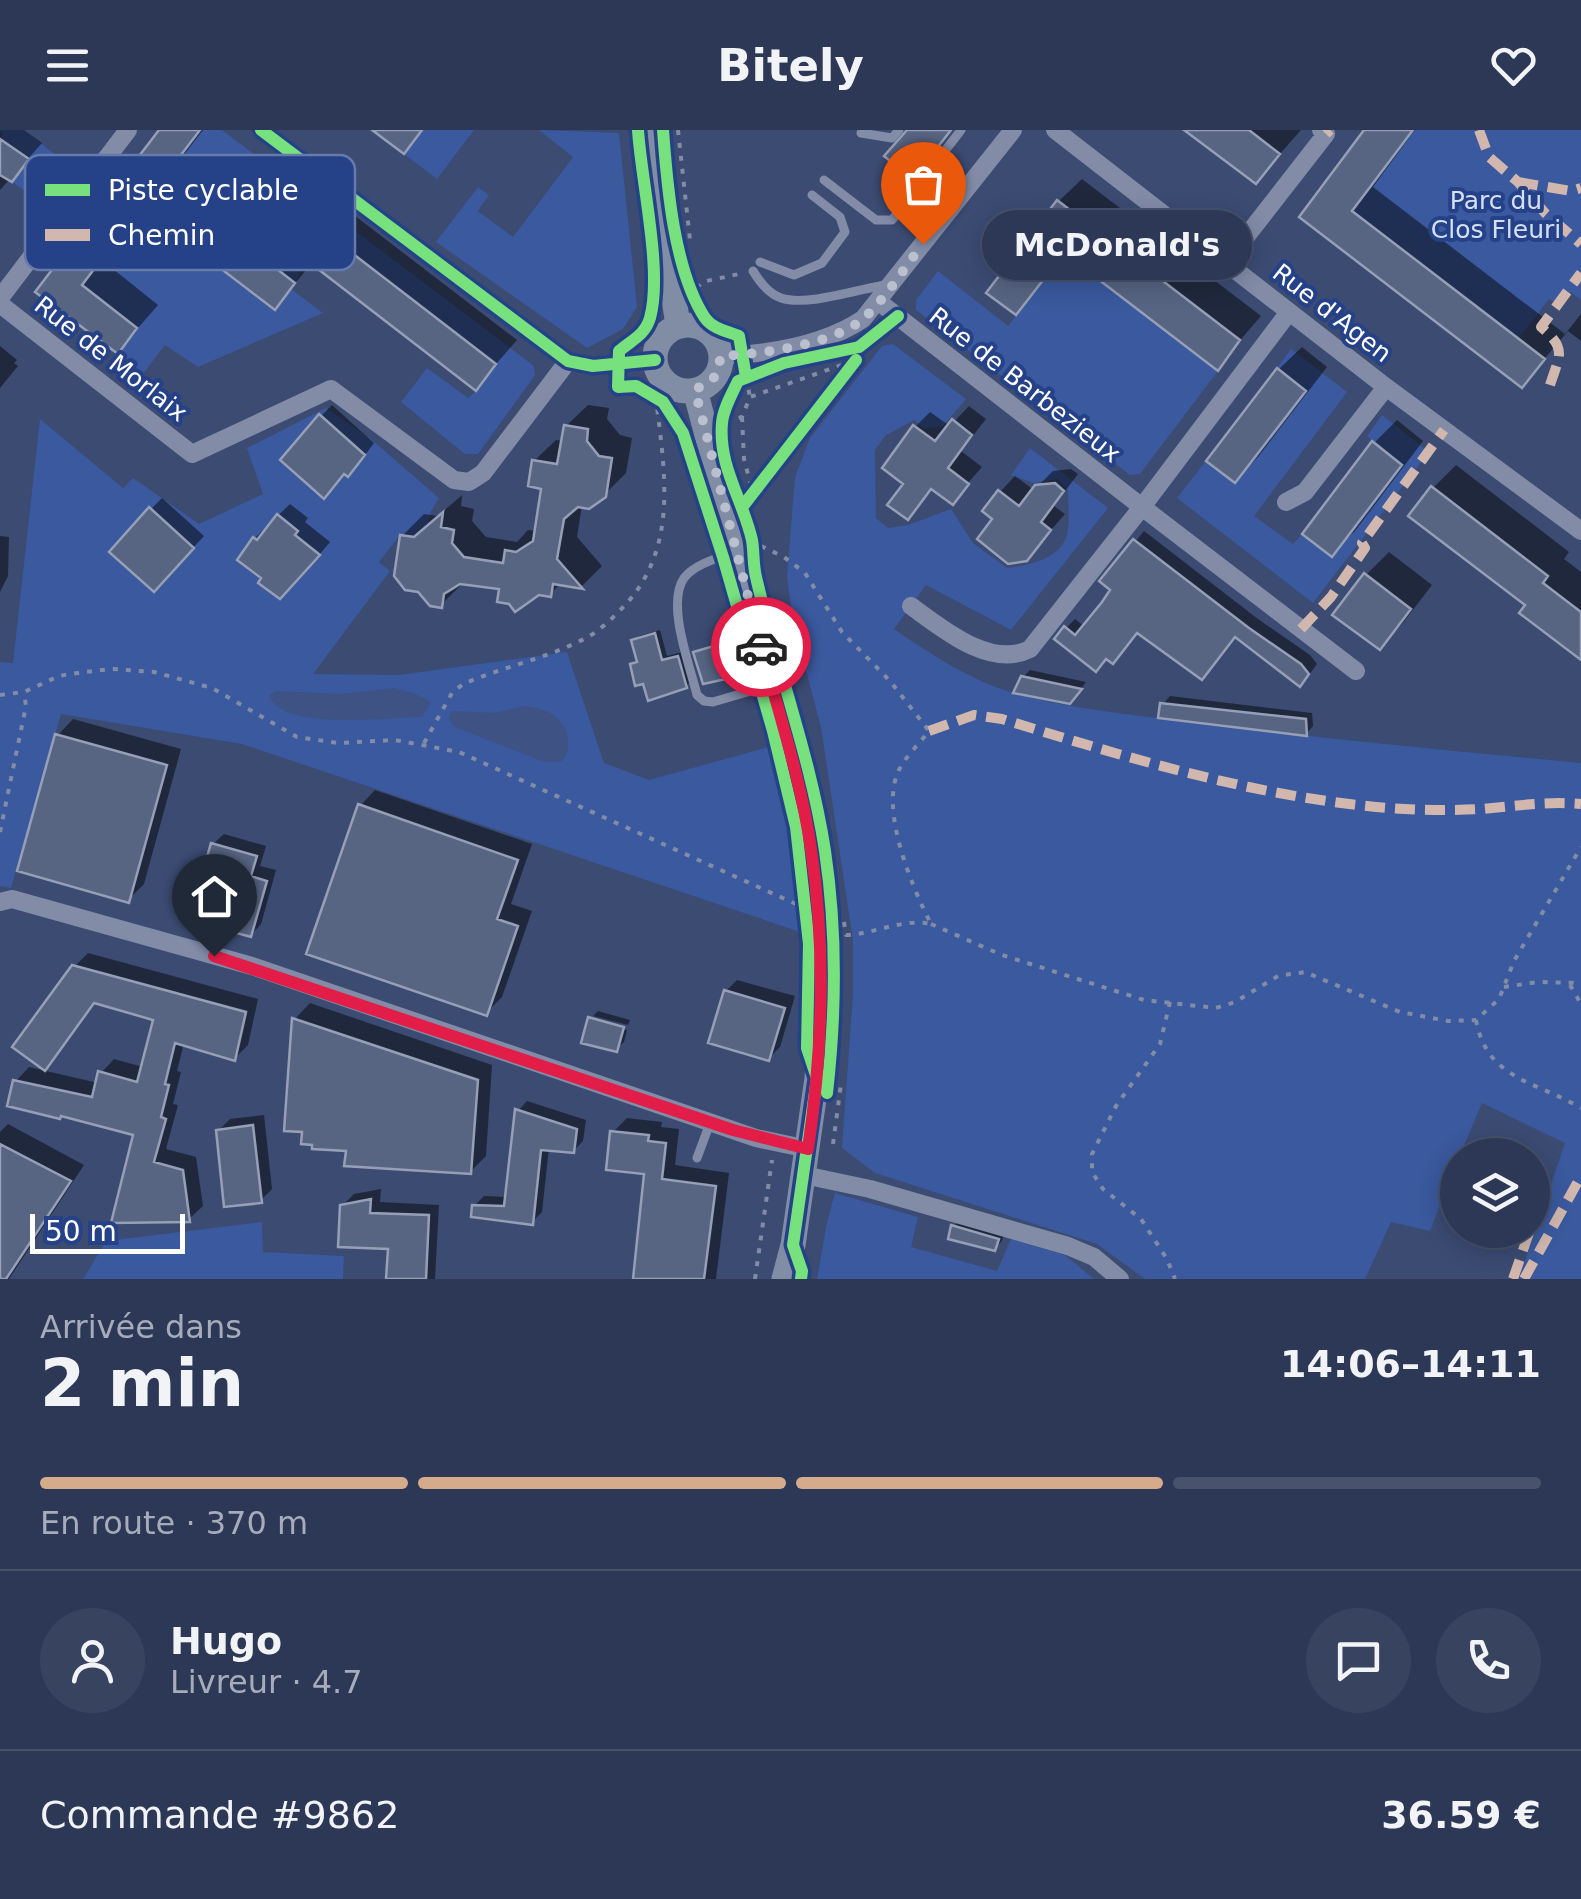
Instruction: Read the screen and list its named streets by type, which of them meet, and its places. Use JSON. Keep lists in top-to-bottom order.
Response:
{
  "streets": {
    "street": ["Rue d'Agen", "Rue de Morlaix", "Rue de Barbezieux"]
  },
  "parks": ["Parc du Clos Fleuri"],
  "places": ["McDonald's"],
  "legend": ["Piste cyclable", "Chemin"],
  "scale_bar": "50 m",
  "page": {
    "header": "Bitely",
    "bubble": "McDonald's",
    "scale": "50 m",
    "heading": ["2 min", "Arrivée dans", "14:06–14:11"],
    "panel": [
      "Hugo",
      "Livreur · 4.7",
      "Commande #9862",
      "36.59 €"
    ],
    "bar": "En route · 370 m"
  }
}
